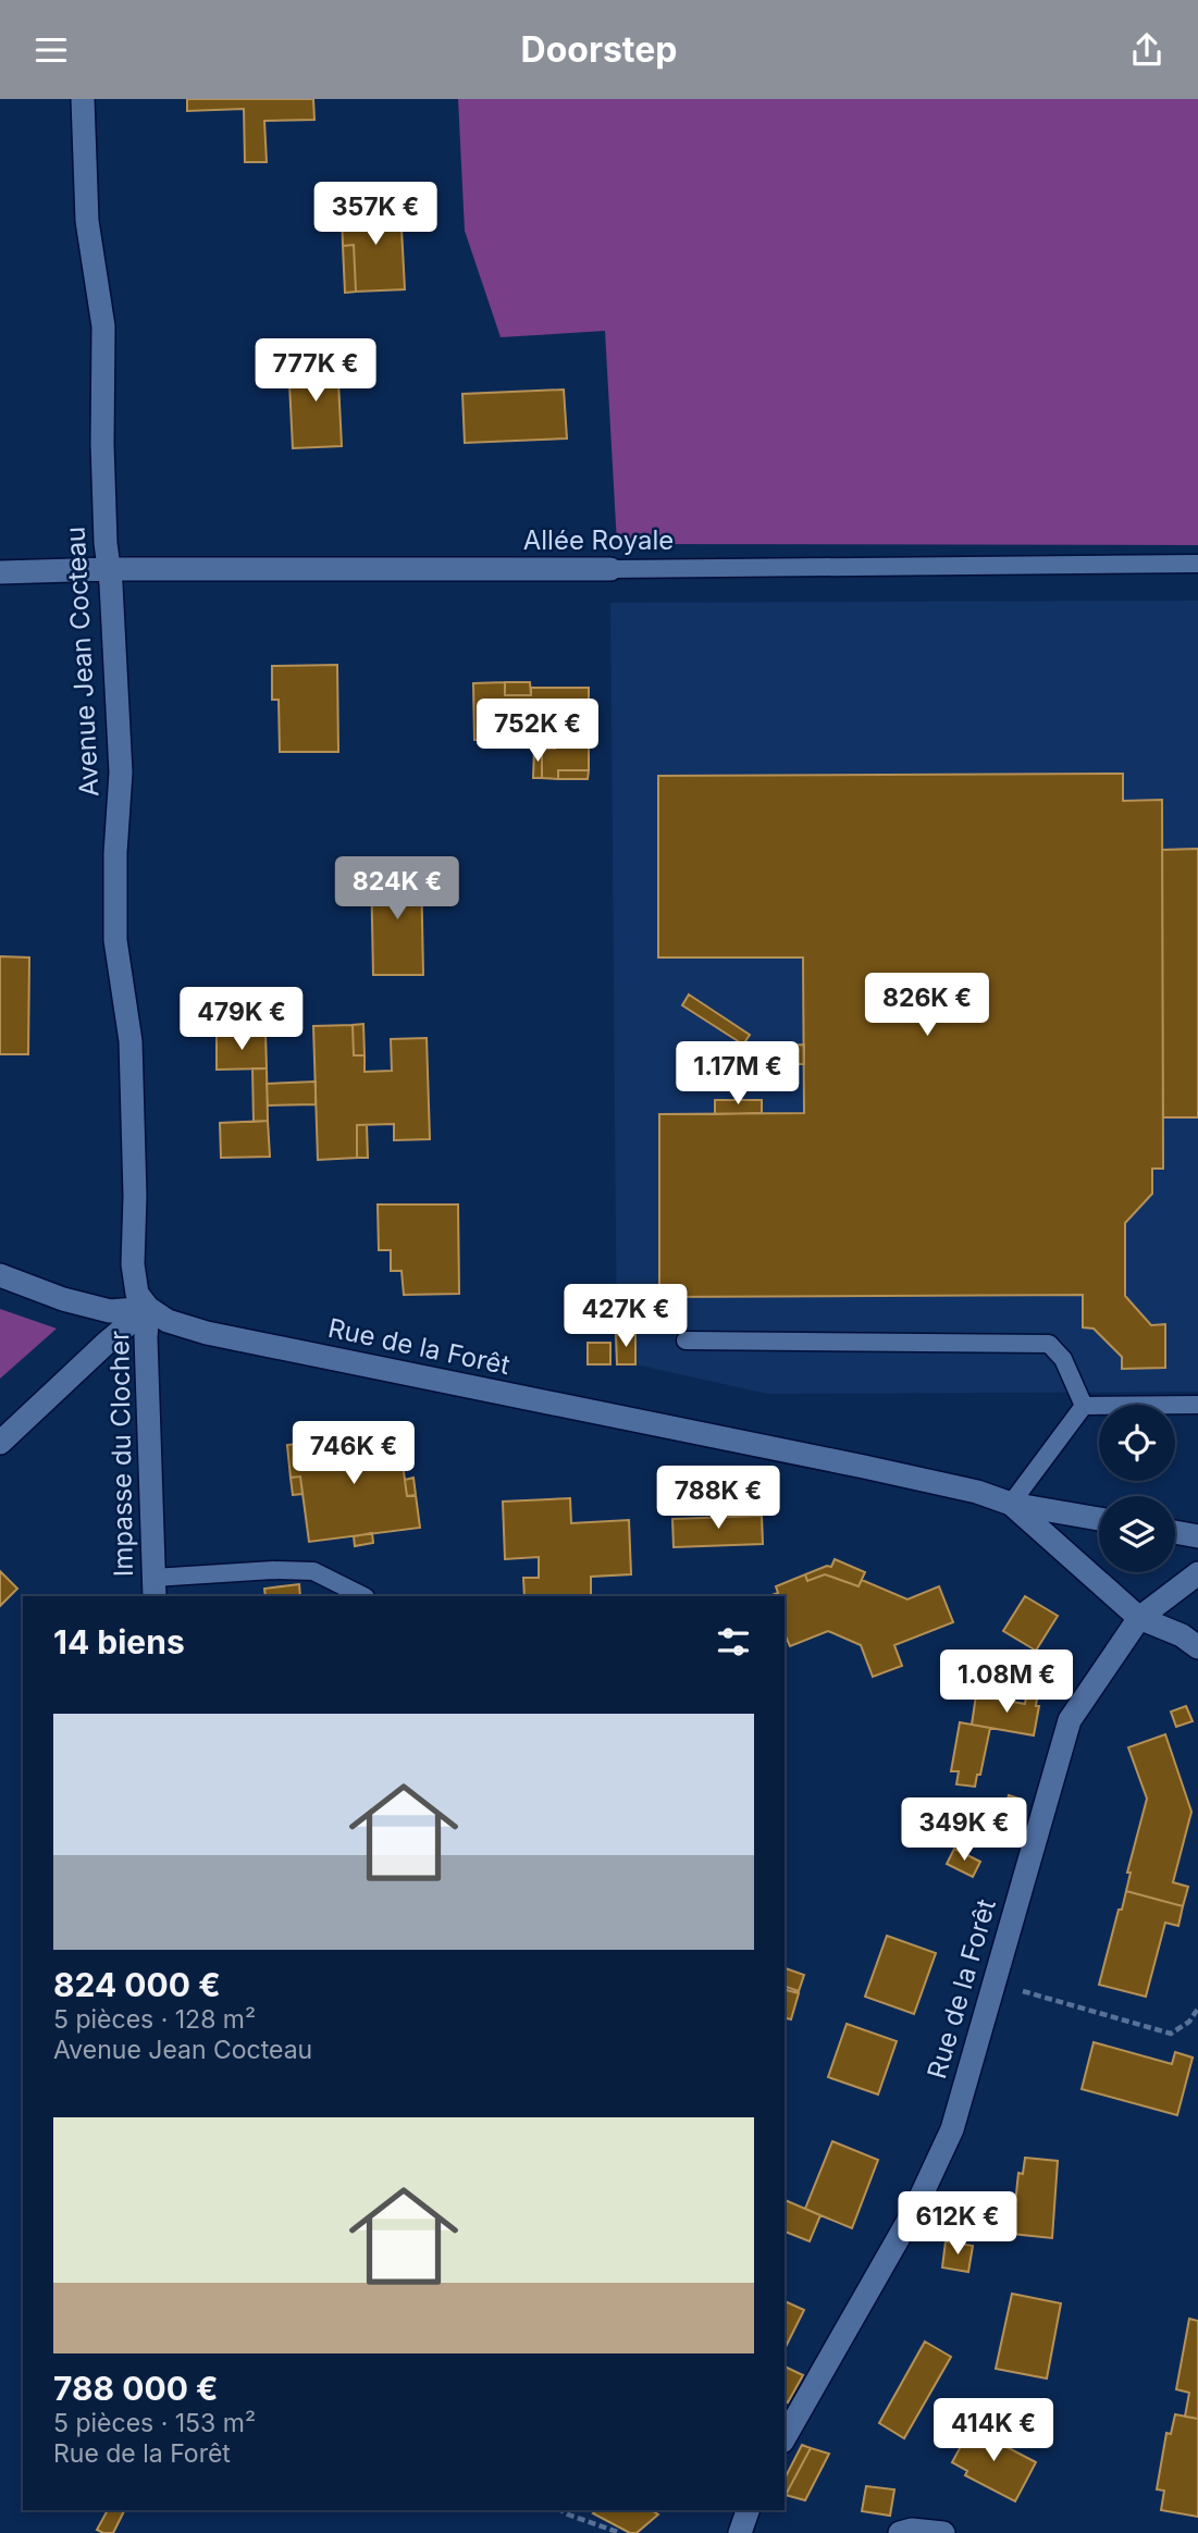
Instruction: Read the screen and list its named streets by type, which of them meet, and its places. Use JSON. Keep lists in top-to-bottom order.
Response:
{
  "streets": {
    "street": [
      "Allée Royale",
      "Avenue Jean Cocteau",
      "Rue de la Forêt",
      "Impasse du Clocher"
    ]
  },
  "crossings": [
    ["Allée Royale", "Avenue Jean Cocteau"],
    ["Avenue Jean Cocteau", "Rue de la Forêt"],
    ["Avenue Jean Cocteau", "Impasse du Clocher"],
    ["Rue de la Forêt", "Impasse du Clocher"]
  ],
  "page": {
    "header": "Doorstep",
    "price": [
      "357K €",
      "777K €",
      "752K €",
      "824K €",
      "826K €",
      "479K €",
      "1.17M €",
      "427K €",
      "746K €",
      "788K €",
      "1.08M €",
      "349K €",
      "612K €",
      "414K €"
    ],
    "heading": "14 biens",
    "list": [
      {
        "name": "824 000 €",
        "note": "5 pièces · 128 m² · Avenue Jean Cocteau"
      },
      {
        "name": "788 000 €",
        "note": "5 pièces · 153 m² · Rue de la Forêt"
      }
    ]
  }
}
